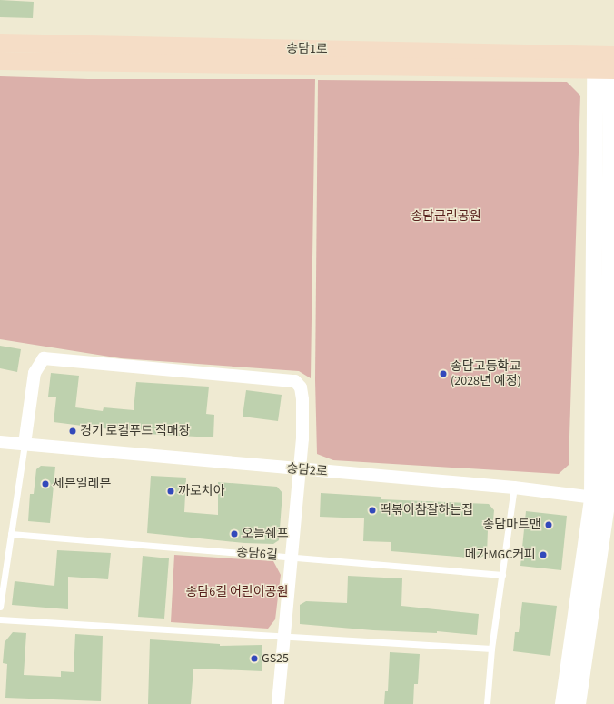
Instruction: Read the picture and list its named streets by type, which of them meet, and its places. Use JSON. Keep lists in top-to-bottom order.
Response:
{
  "streets": {
    "main road": ["송담1로"],
    "street": ["송담2로"],
    "lane": ["송담6길"]
  },
  "parks": ["송담근린공원", "송담6길 어린이공원"],
  "places": [
    "송담고등학교 (2028년 예정)",
    "경기 로컬푸드 직매장",
    "세븐일레븐",
    "까로치아",
    "떡볶이참잘하는집",
    "송담마트맨",
    "오늘쉐프",
    "메가MGC커피",
    "GS25"
  ]
}
